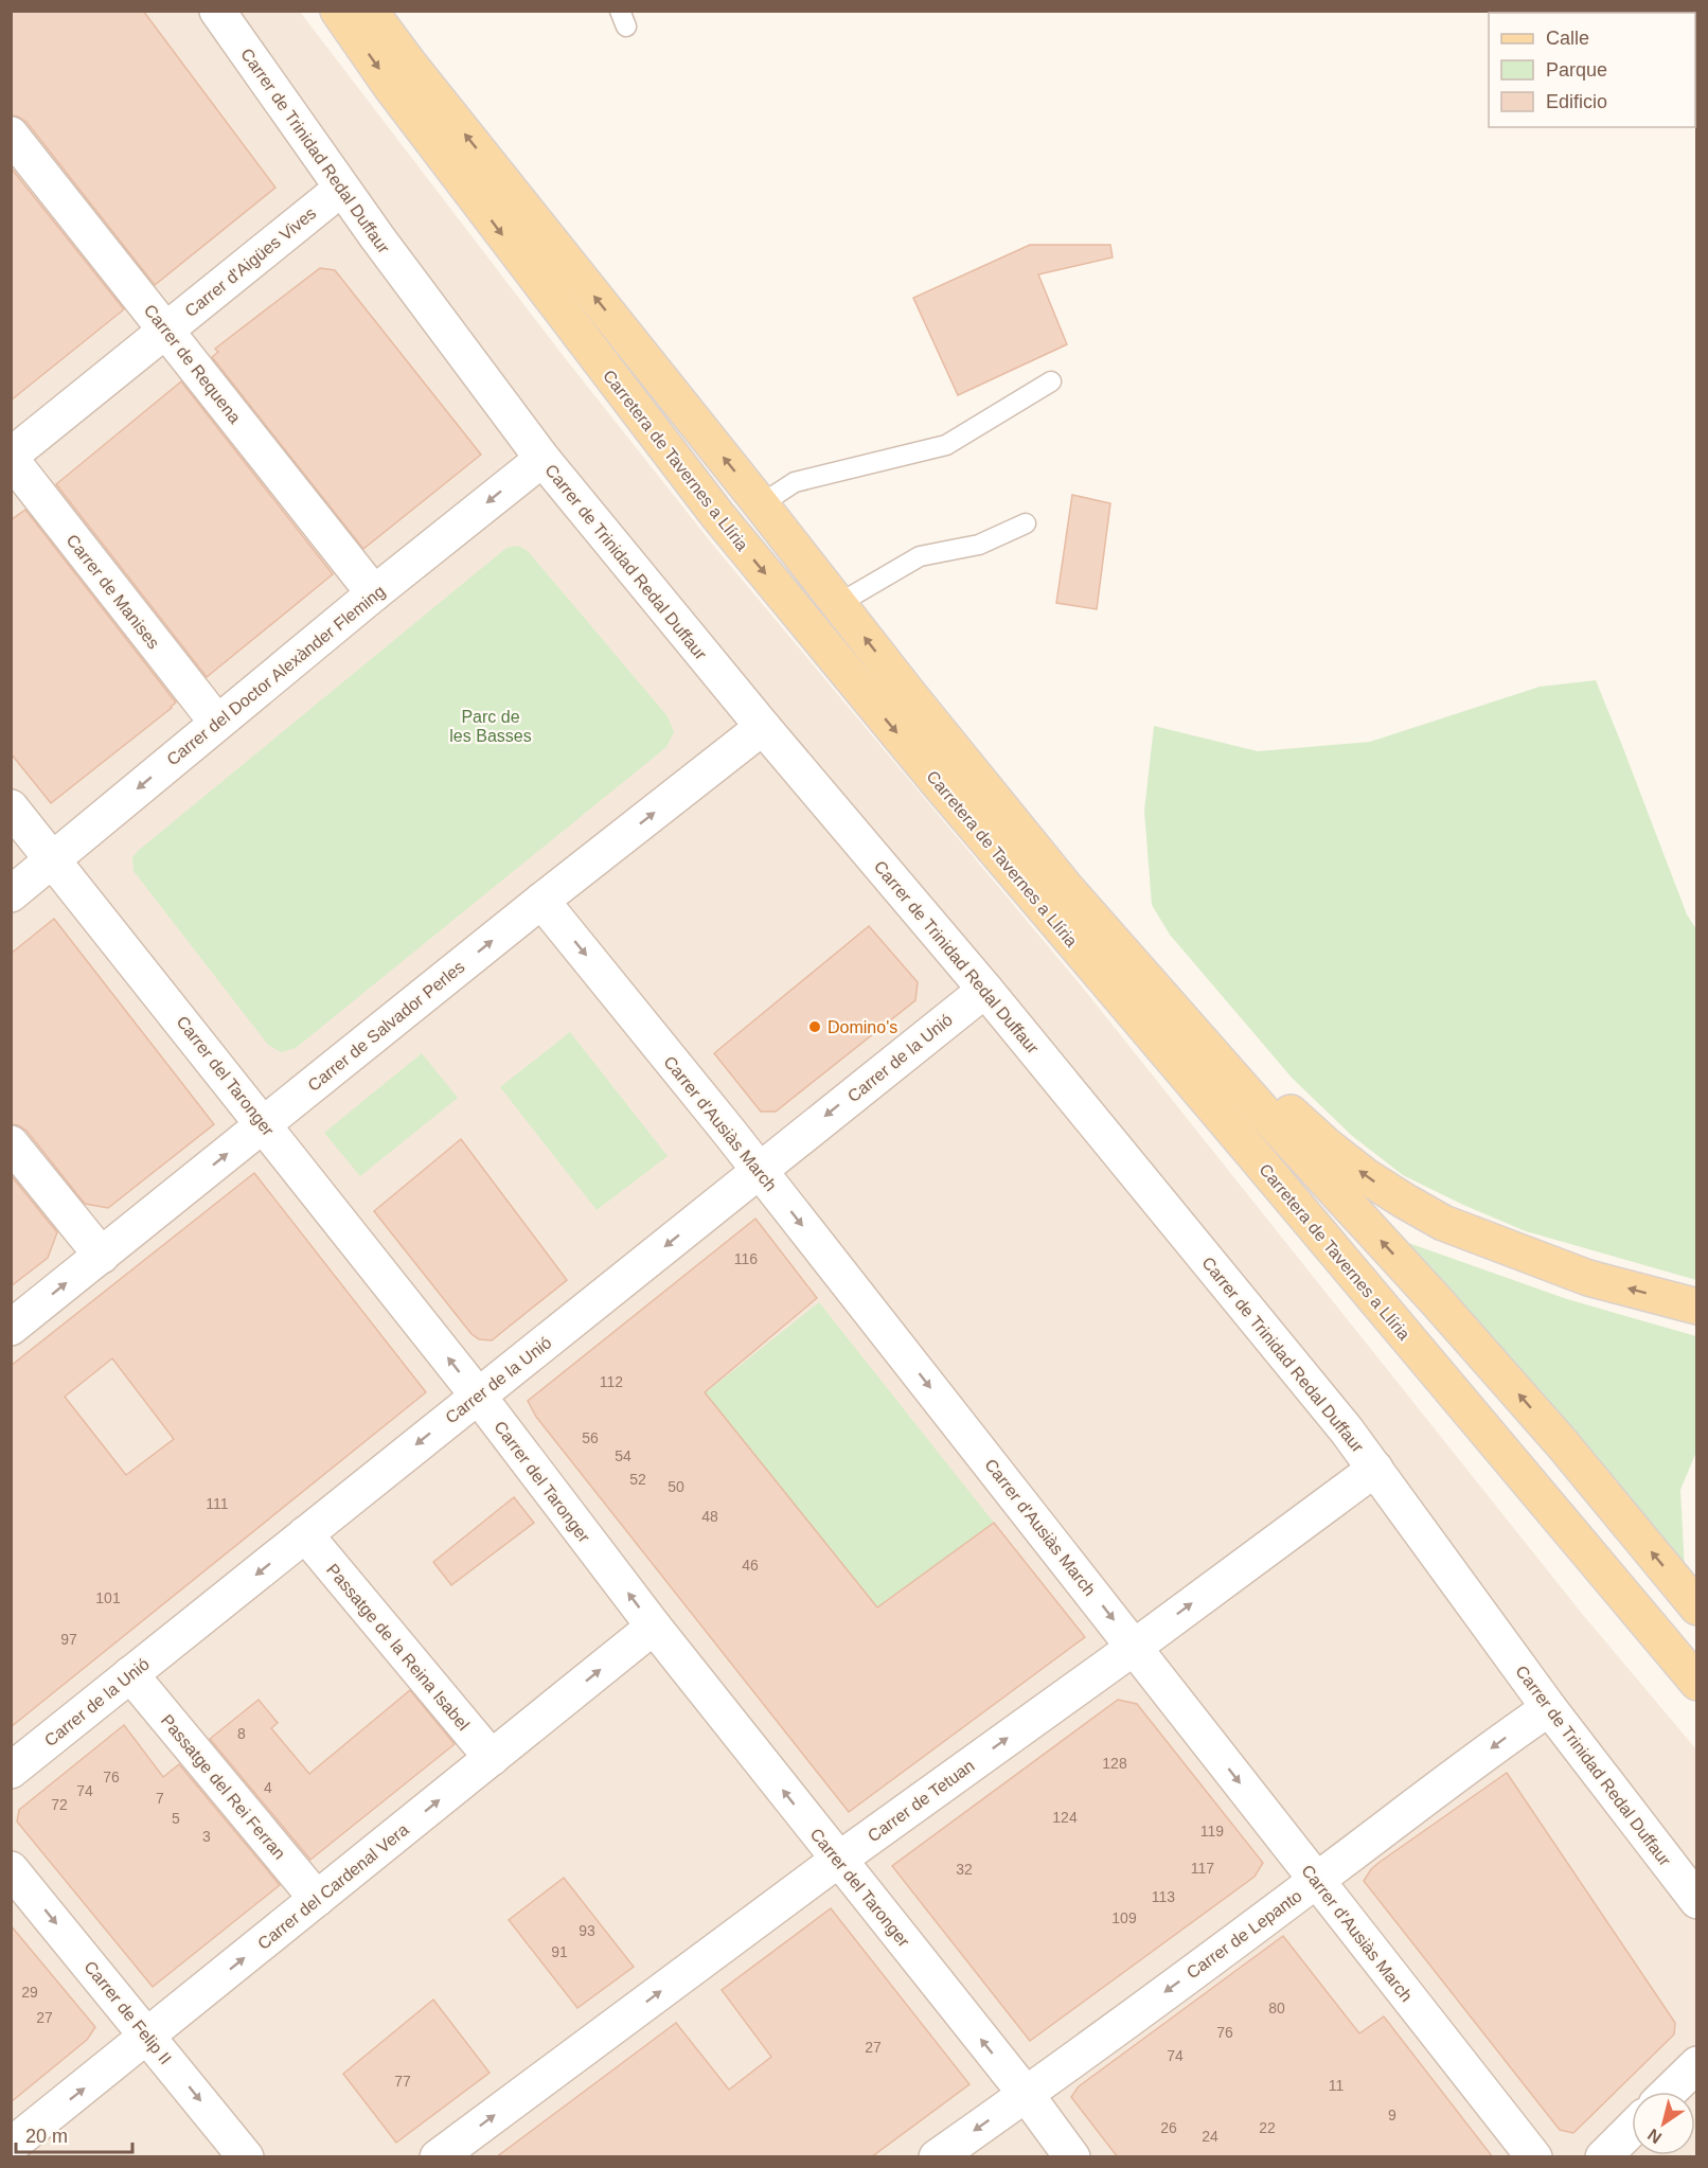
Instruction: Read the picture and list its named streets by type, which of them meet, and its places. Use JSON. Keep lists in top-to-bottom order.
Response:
{
  "streets": {
    "main road": ["Carretera de Tavernes a Llíria"],
    "street": [
      "Carrer de Trinidad Redal Duffaur",
      "Carrer d'Aigües Vives",
      "Carrer de Requena",
      "Carrer de Manises",
      "Carrer del Doctor Alexànder Fleming",
      "Carrer de Salvador Perles",
      "Carrer de la Unió",
      "Carrer del Taronger",
      "Carrer d'Ausiàs March",
      "Passatge de la Reina Isabel",
      "Passatge del Rei Ferran",
      "Carrer de Tetuan",
      "Carrer del Cardenal Vera",
      "Carrer de Lepanto",
      "Carrer de Felip II"
    ]
  },
  "crossings": [
    ["Carrer de Trinidad Redal Duffaur", "Carrer d'Aigües Vives"],
    ["Carrer de Trinidad Redal Duffaur", "Carrer del Doctor Alexànder Fleming"],
    ["Carrer de Trinidad Redal Duffaur", "Carrer de Salvador Perles"],
    ["Carrer de Trinidad Redal Duffaur", "Carrer de la Unió"],
    ["Carrer de Trinidad Redal Duffaur", "Carrer de Tetuan"],
    ["Carrer de Trinidad Redal Duffaur", "Carrer de Lepanto"],
    ["Carrer d'Aigües Vives", "Carrer de Requena"],
    ["Carrer d'Aigües Vives", "Carrer de Manises"],
    ["Carrer de Requena", "Carrer del Doctor Alexànder Fleming"],
    ["Carrer de Manises", "Carrer del Doctor Alexànder Fleming"],
    ["Carrer del Doctor Alexànder Fleming", "Carrer del Taronger"],
    ["Carrer de Salvador Perles", "Carrer del Taronger"],
    ["Carrer de Salvador Perles", "Carrer d'Ausiàs March"],
    ["Carrer de la Unió", "Carrer del Taronger"],
    ["Carrer de la Unió", "Carrer d'Ausiàs March"],
    ["Carrer de la Unió", "Passatge de la Reina Isabel"],
    ["Carrer de la Unió", "Passatge del Rei Ferran"],
    ["Carrer del Taronger", "Carrer de Tetuan"],
    ["Carrer del Taronger", "Carrer del Cardenal Vera"],
    ["Carrer del Taronger", "Carrer de Lepanto"],
    ["Carrer d'Ausiàs March", "Carrer de Tetuan"],
    ["Carrer d'Ausiàs March", "Carrer de Lepanto"],
    ["Passatge de la Reina Isabel", "Carrer del Cardenal Vera"],
    ["Passatge del Rei Ferran", "Carrer del Cardenal Vera"],
    ["Carrer del Cardenal Vera", "Carrer de Felip II"]
  ],
  "one_way": [
    "Carrer del Doctor Alexànder Fleming",
    "Carrer de Salvador Perles",
    "Carrer de la Unió",
    "Carrer del Taronger",
    "Carrer d'Ausiàs March",
    "Carrer de Tetuan",
    "Carrer del Cardenal Vera",
    "Carrer de Lepanto",
    "Carrer de Felip II"
  ],
  "parks": ["Parc de les Basses"],
  "places": ["Domino's"],
  "house_numbers": [
    "116",
    "112",
    "56",
    "54",
    "52",
    "50",
    "111",
    "48",
    "46",
    "101",
    "97",
    "8",
    "128",
    "76",
    "4",
    "74",
    "7",
    "72",
    "124",
    "5",
    "119",
    "3",
    "117",
    "32",
    "113",
    "109",
    "93",
    "91",
    "29",
    "80",
    "27",
    "76",
    "27",
    "74",
    "77",
    "11",
    "9",
    "26",
    "22",
    "24"
  ],
  "legend": ["Calle", "Parque", "Edificio"],
  "scale_bar": "20 m",
  "north": "bottom left"
}
